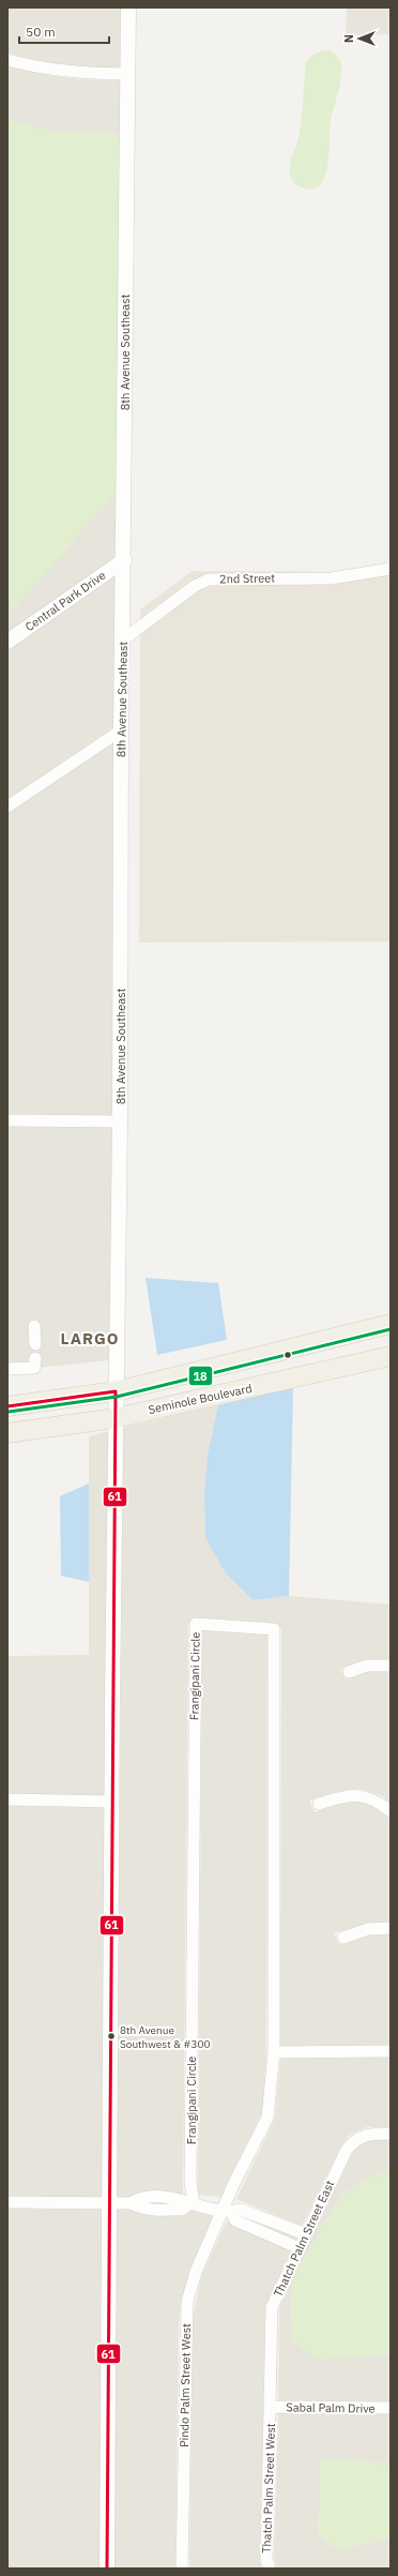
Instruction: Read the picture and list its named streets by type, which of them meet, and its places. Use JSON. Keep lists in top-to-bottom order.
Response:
{
  "streets": {
    "main road": ["Seminole Boulevard"],
    "street": [
      "8th Avenue Southeast",
      "2nd Street",
      "Central Park Drive",
      "Frangipani Circle",
      "Thatch Palm Street East",
      "Pindo Palm Street West",
      "Sabal Palm Drive",
      "Thatch Palm Street West"
    ]
  },
  "crossings": [
    ["8th Avenue Southeast", "2nd Street"],
    ["8th Avenue Southeast", "Central Park Drive"],
    ["8th Avenue Southeast", "Seminole Boulevard"],
    ["Frangipani Circle", "Pindo Palm Street West"],
    ["Thatch Palm Street East", "Sabal Palm Drive"],
    ["Thatch Palm Street East", "Thatch Palm Street West"],
    ["Sabal Palm Drive", "Thatch Palm Street West"]
  ],
  "districts": ["LARGO"],
  "places": ["8th Avenue Southwest & #300"],
  "lines": ["transit line 18", "transit line 61"],
  "scale_bar": "50 m",
  "north": "left"
}
